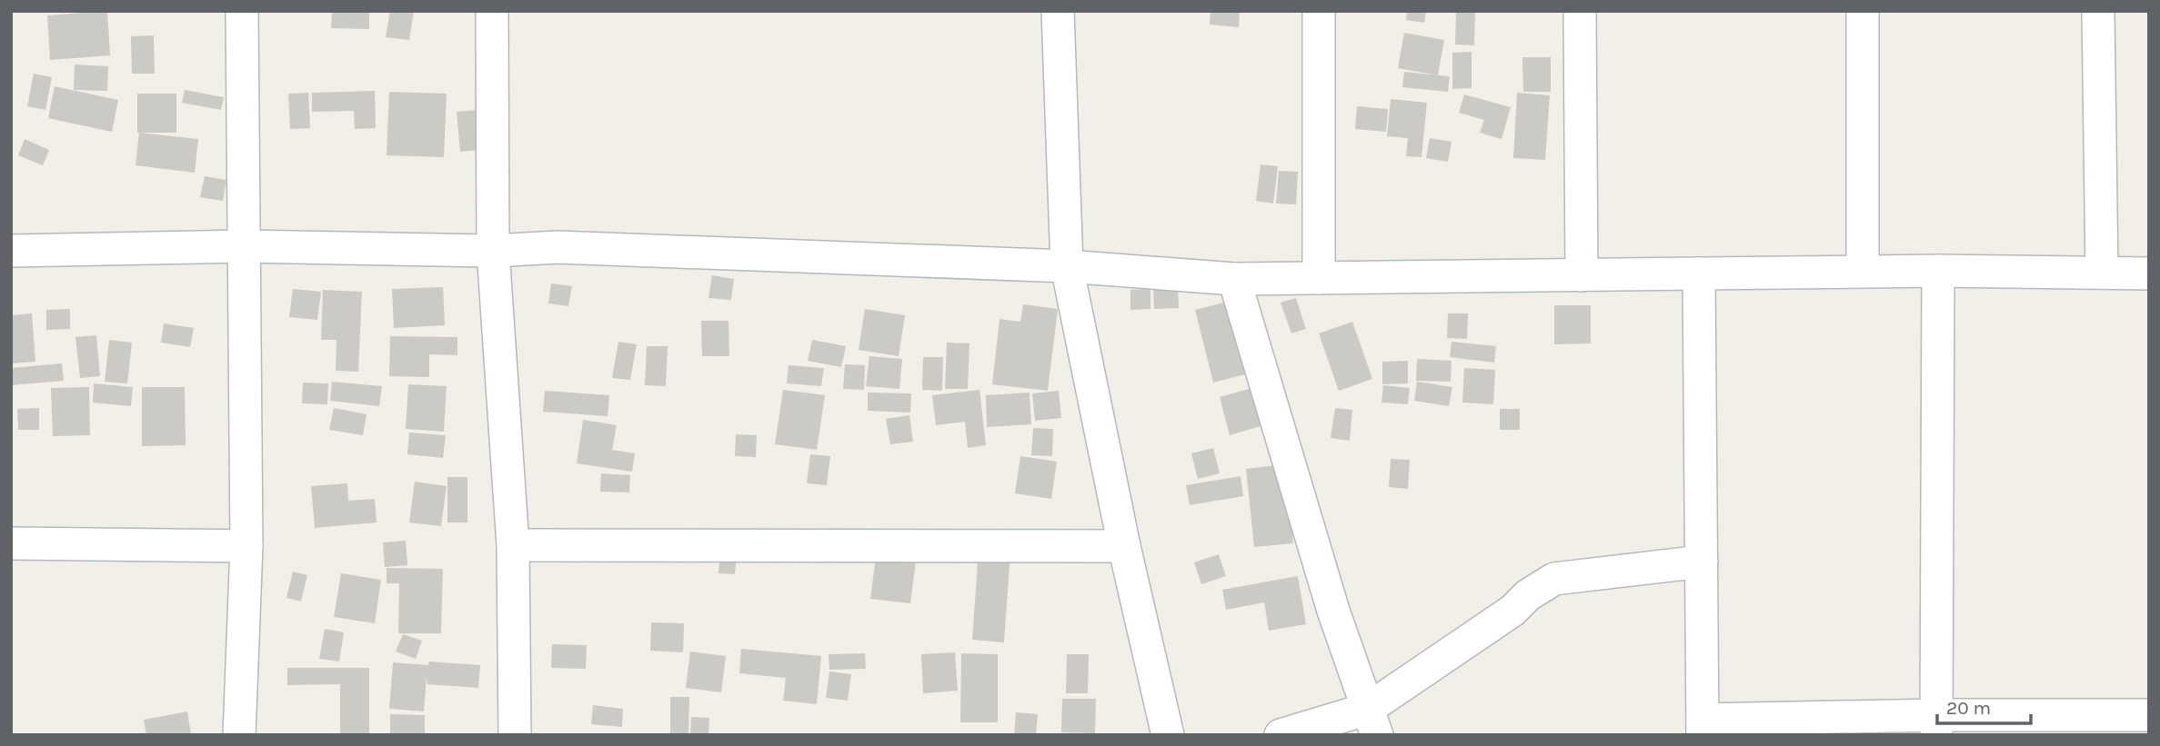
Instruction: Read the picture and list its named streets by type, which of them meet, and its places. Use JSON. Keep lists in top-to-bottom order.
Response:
{
  "scale_bar": "20 m"
}
